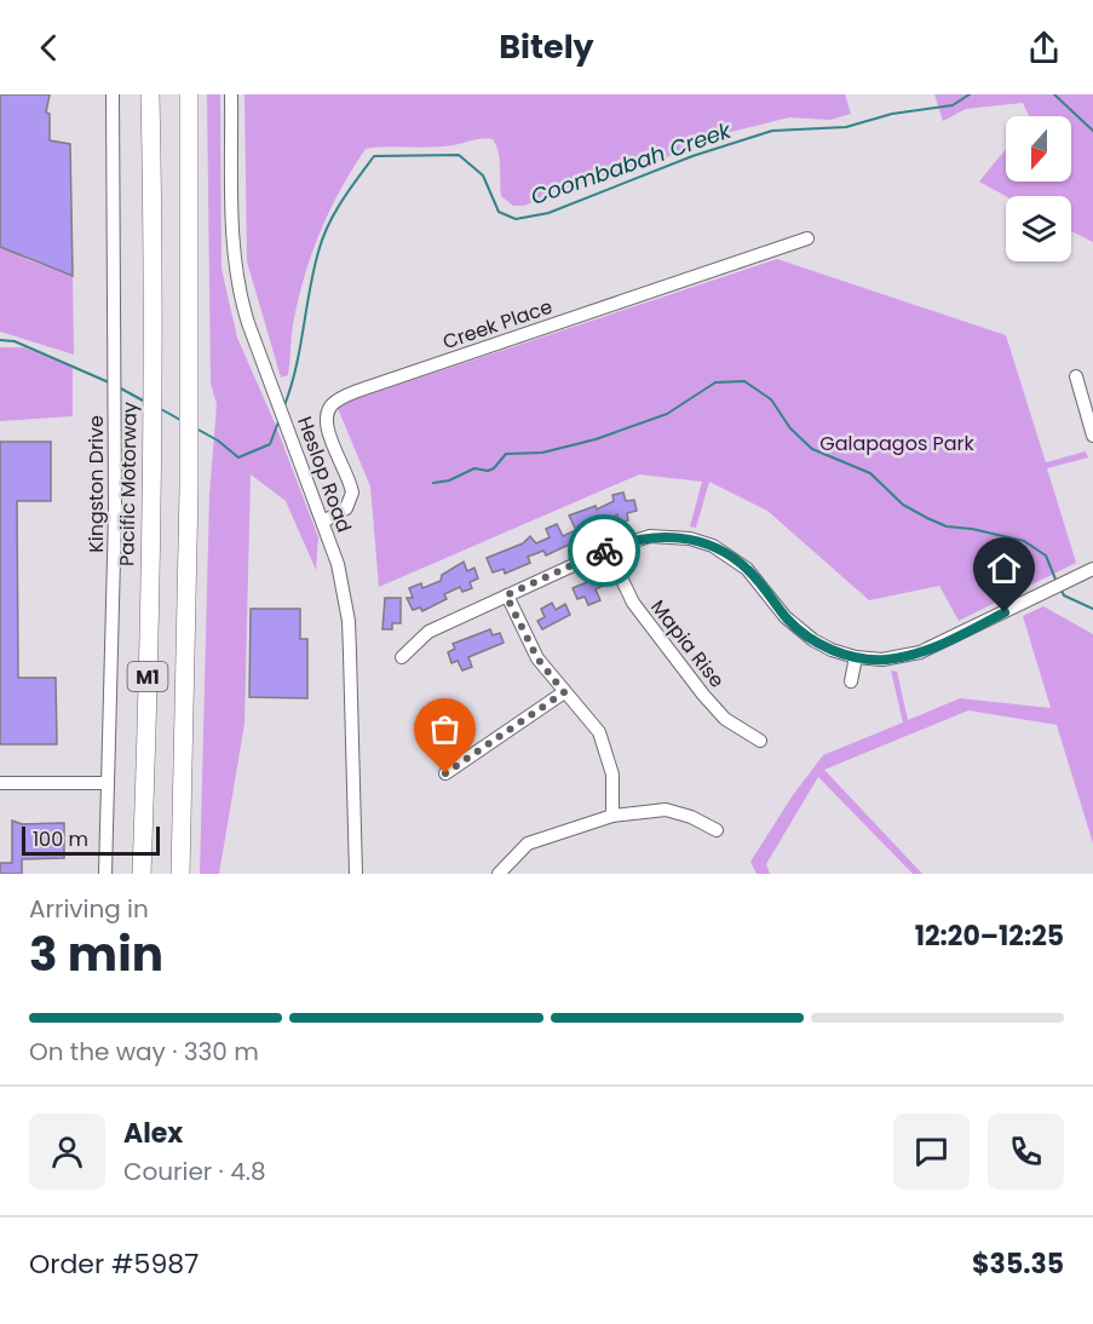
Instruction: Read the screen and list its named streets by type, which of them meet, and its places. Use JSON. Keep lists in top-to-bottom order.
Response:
{
  "streets": {
    "highway": ["Pacific Motorway", "M1"],
    "street": [
      "Creek Place",
      "Heslop Road",
      "Kingston Drive",
      "Mapia Rise"
    ]
  },
  "crossings": [
    ["Creek Place", "Heslop Road"]
  ],
  "water": ["Coombabah Creek"],
  "parks": ["Galapagos Park"],
  "scale_bar": "100 m",
  "north": "bottom",
  "page": {
    "header": "Bitely",
    "scale": "100 m",
    "heading": ["3 min", "Arriving in", "12:20–12:25"],
    "panel": [
      "Alex",
      "Courier · 4.8",
      "Order #5987",
      "$35.35"
    ],
    "bar": "On the way · 330 m"
  }
}
